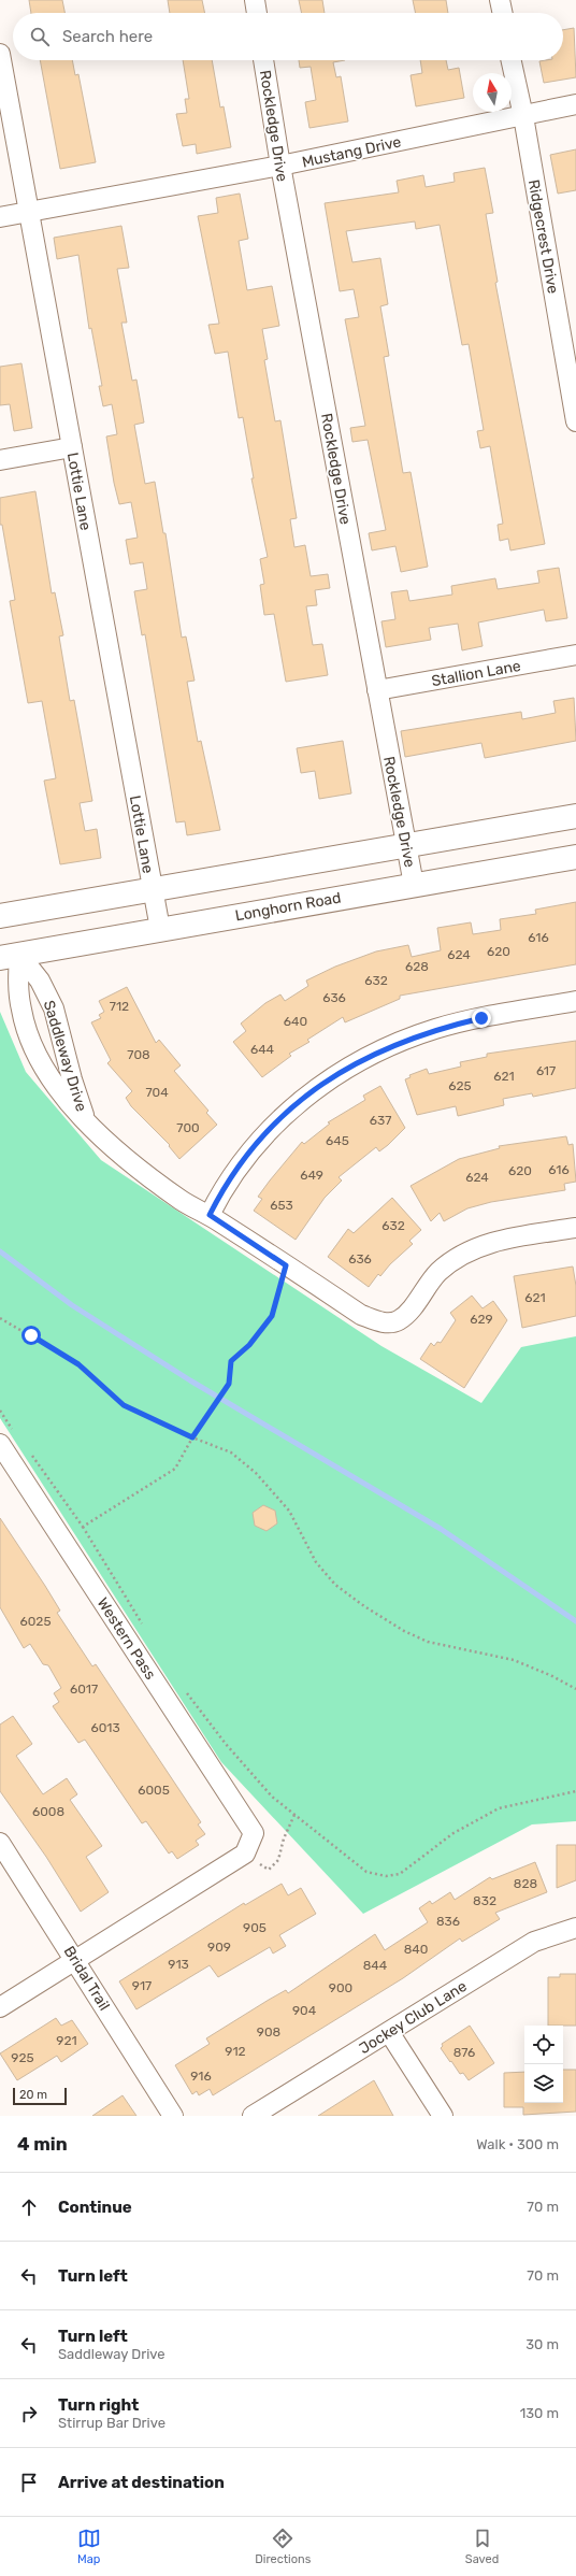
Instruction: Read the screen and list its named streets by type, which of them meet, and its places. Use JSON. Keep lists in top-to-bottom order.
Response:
{
  "streets": {
    "main road": ["Longhorn Road"],
    "street": [
      "Rockledge Drive",
      "Mustang Drive",
      "Ridgecrest Drive",
      "Lottie Lane",
      "Stallion Lane",
      "Saddleway Drive",
      "Western Pass",
      "Bridal Trail",
      "Jockey Club Lane"
    ]
  },
  "crossings": [
    ["Rockledge Drive", "Mustang Drive"],
    ["Rockledge Drive", "Stallion Lane"],
    ["Rockledge Drive", "Longhorn Road"],
    ["Mustang Drive", "Ridgecrest Drive"],
    ["Mustang Drive", "Lottie Lane"],
    ["Lottie Lane", "Longhorn Road"],
    ["Longhorn Road", "Saddleway Drive"]
  ],
  "house_numbers": [
    "616",
    "620",
    "624",
    "628",
    "632",
    "636",
    "712",
    "640",
    "644",
    "708",
    "617",
    "621",
    "625",
    "704",
    "637",
    "700",
    "645",
    "616",
    "620",
    "649",
    "624",
    "653",
    "632",
    "636",
    "621",
    "629",
    "6025",
    "6017",
    "6013",
    "6005",
    "6008",
    "828",
    "832",
    "836",
    "905",
    "909",
    "840",
    "913",
    "844",
    "917",
    "900",
    "904",
    "908",
    "921",
    "912",
    "876",
    "925",
    "916"
  ],
  "scale_bar": "20 m",
  "north": "top",
  "page": {
    "search": "Search here",
    "scale": "20 m",
    "heading": ["4 min", "Walk · 300 m"],
    "list": [
      ["Continue", "70 m"],
      ["Turn left", "70 m"],
      ["Turn left", "Saddleway Drive", "30 m"],
      ["Turn right", "Stirrup Bar Drive", "130 m"],
      "Arrive at destination"
    ],
    "nav": ["Map", "Directions", "Saved"]
  }
}
